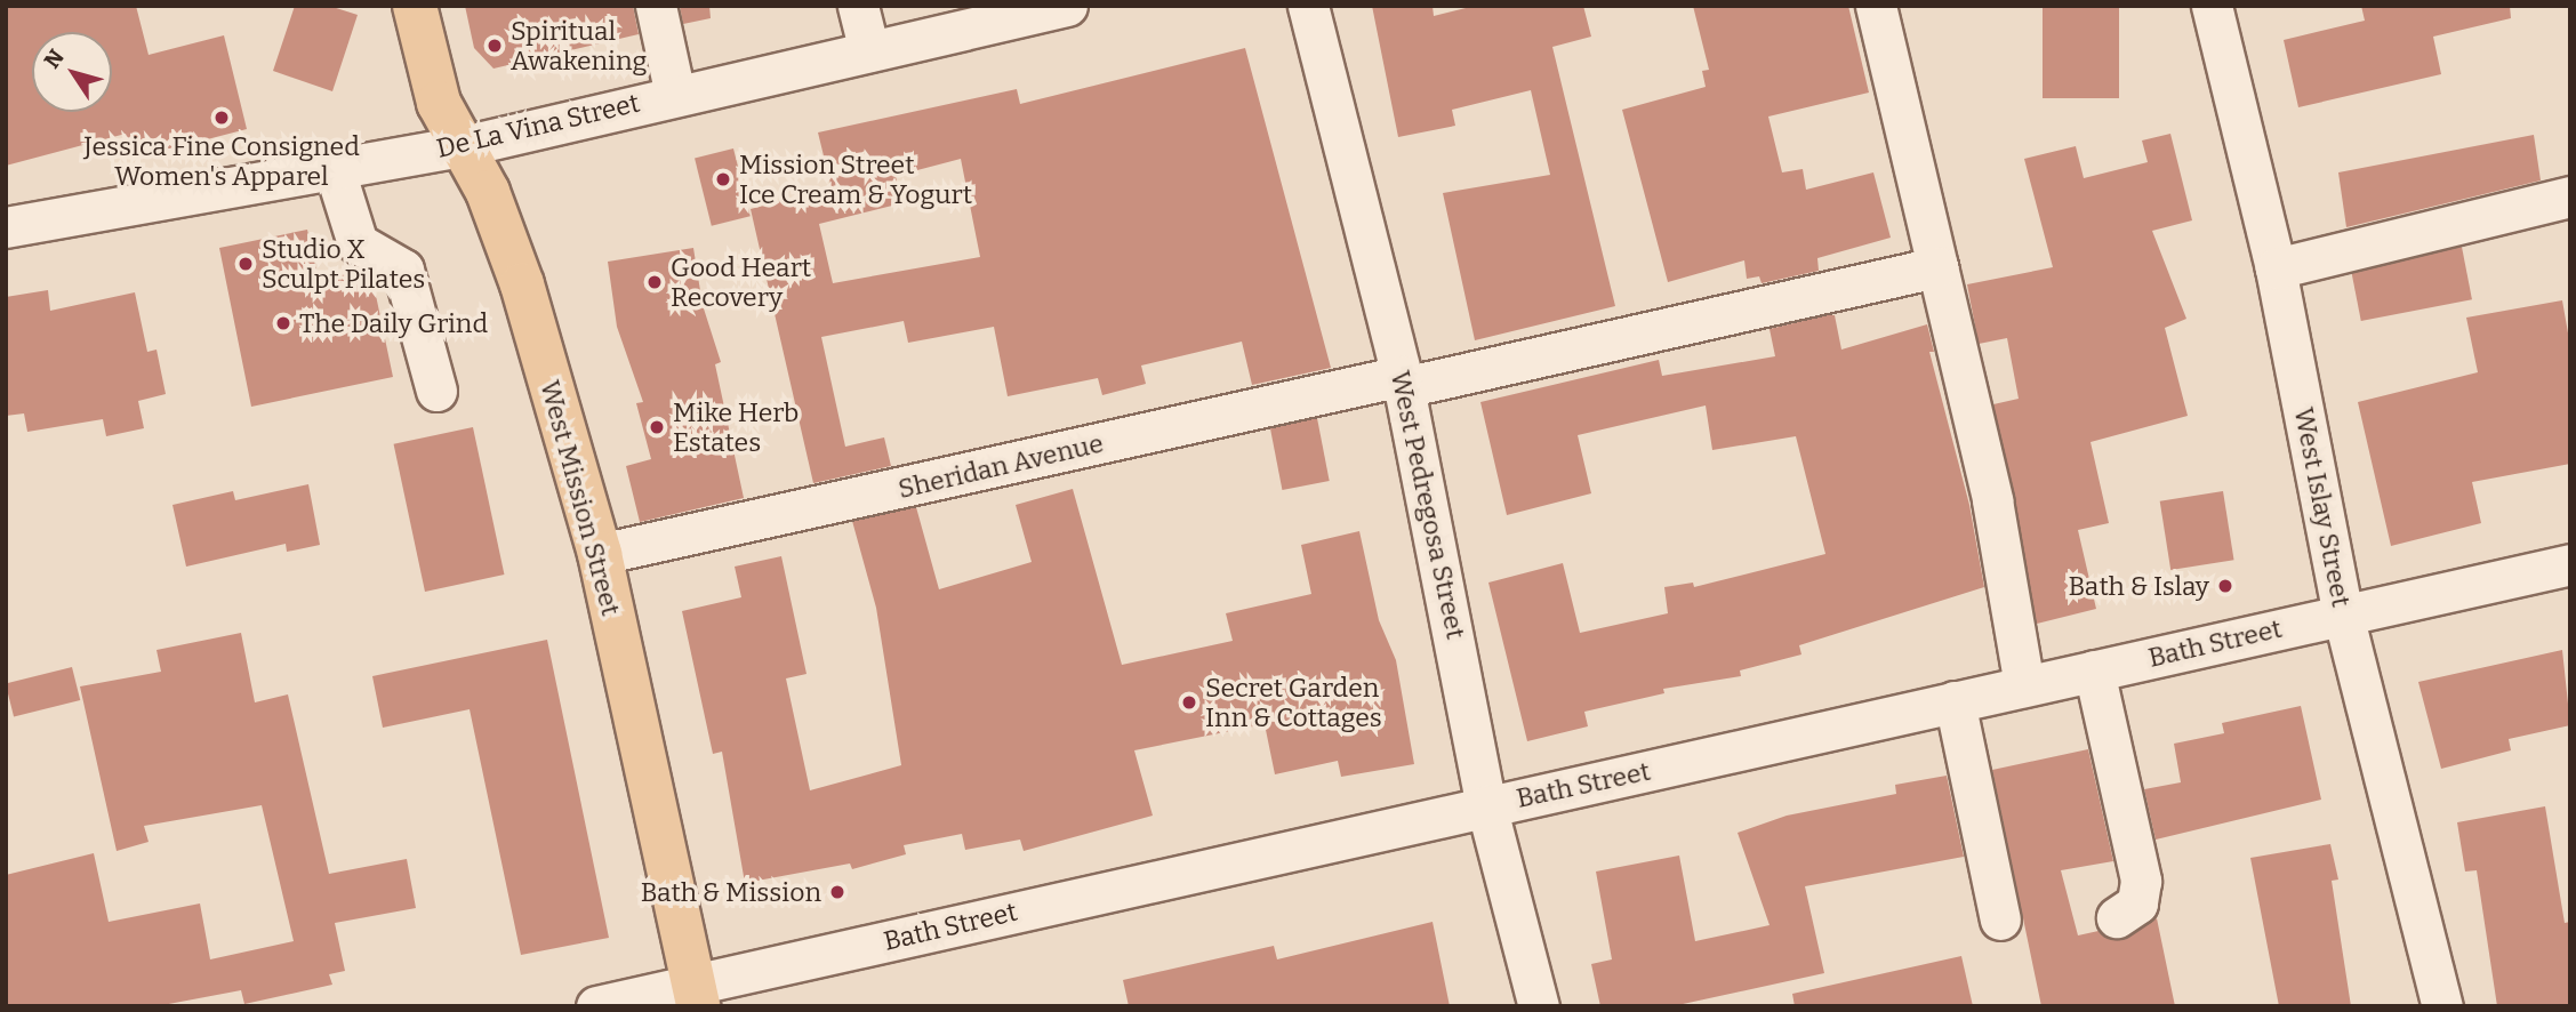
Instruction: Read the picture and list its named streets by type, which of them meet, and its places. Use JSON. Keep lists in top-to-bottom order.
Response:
{
  "streets": {
    "main road": ["West Mission Street"],
    "street": [
      "De La Vina Street",
      "Sheridan Avenue",
      "West Pedregosa Street",
      "West Islay Street",
      "Bath Street"
    ]
  },
  "crossings": [
    ["De La Vina Street", "West Mission Street"],
    ["Sheridan Avenue", "West Mission Street"],
    ["Sheridan Avenue", "West Pedregosa Street"],
    ["West Mission Street", "Bath Street"],
    ["West Pedregosa Street", "Bath Street"],
    ["West Islay Street", "Bath Street"]
  ],
  "places": [
    "Spiritual Awakening",
    "Jessica Fine Consigned Women's Apparel",
    "Mission Street Ice Cream & Yogurt",
    "Studio X Sculpt Pilates",
    "Good Heart Recovery",
    "The Daily Grind",
    "Mike Herb Estates",
    "Bath & Islay",
    "Secret Garden Inn & Cottages",
    "Bath & Mission"
  ],
  "north": "top left"
}
